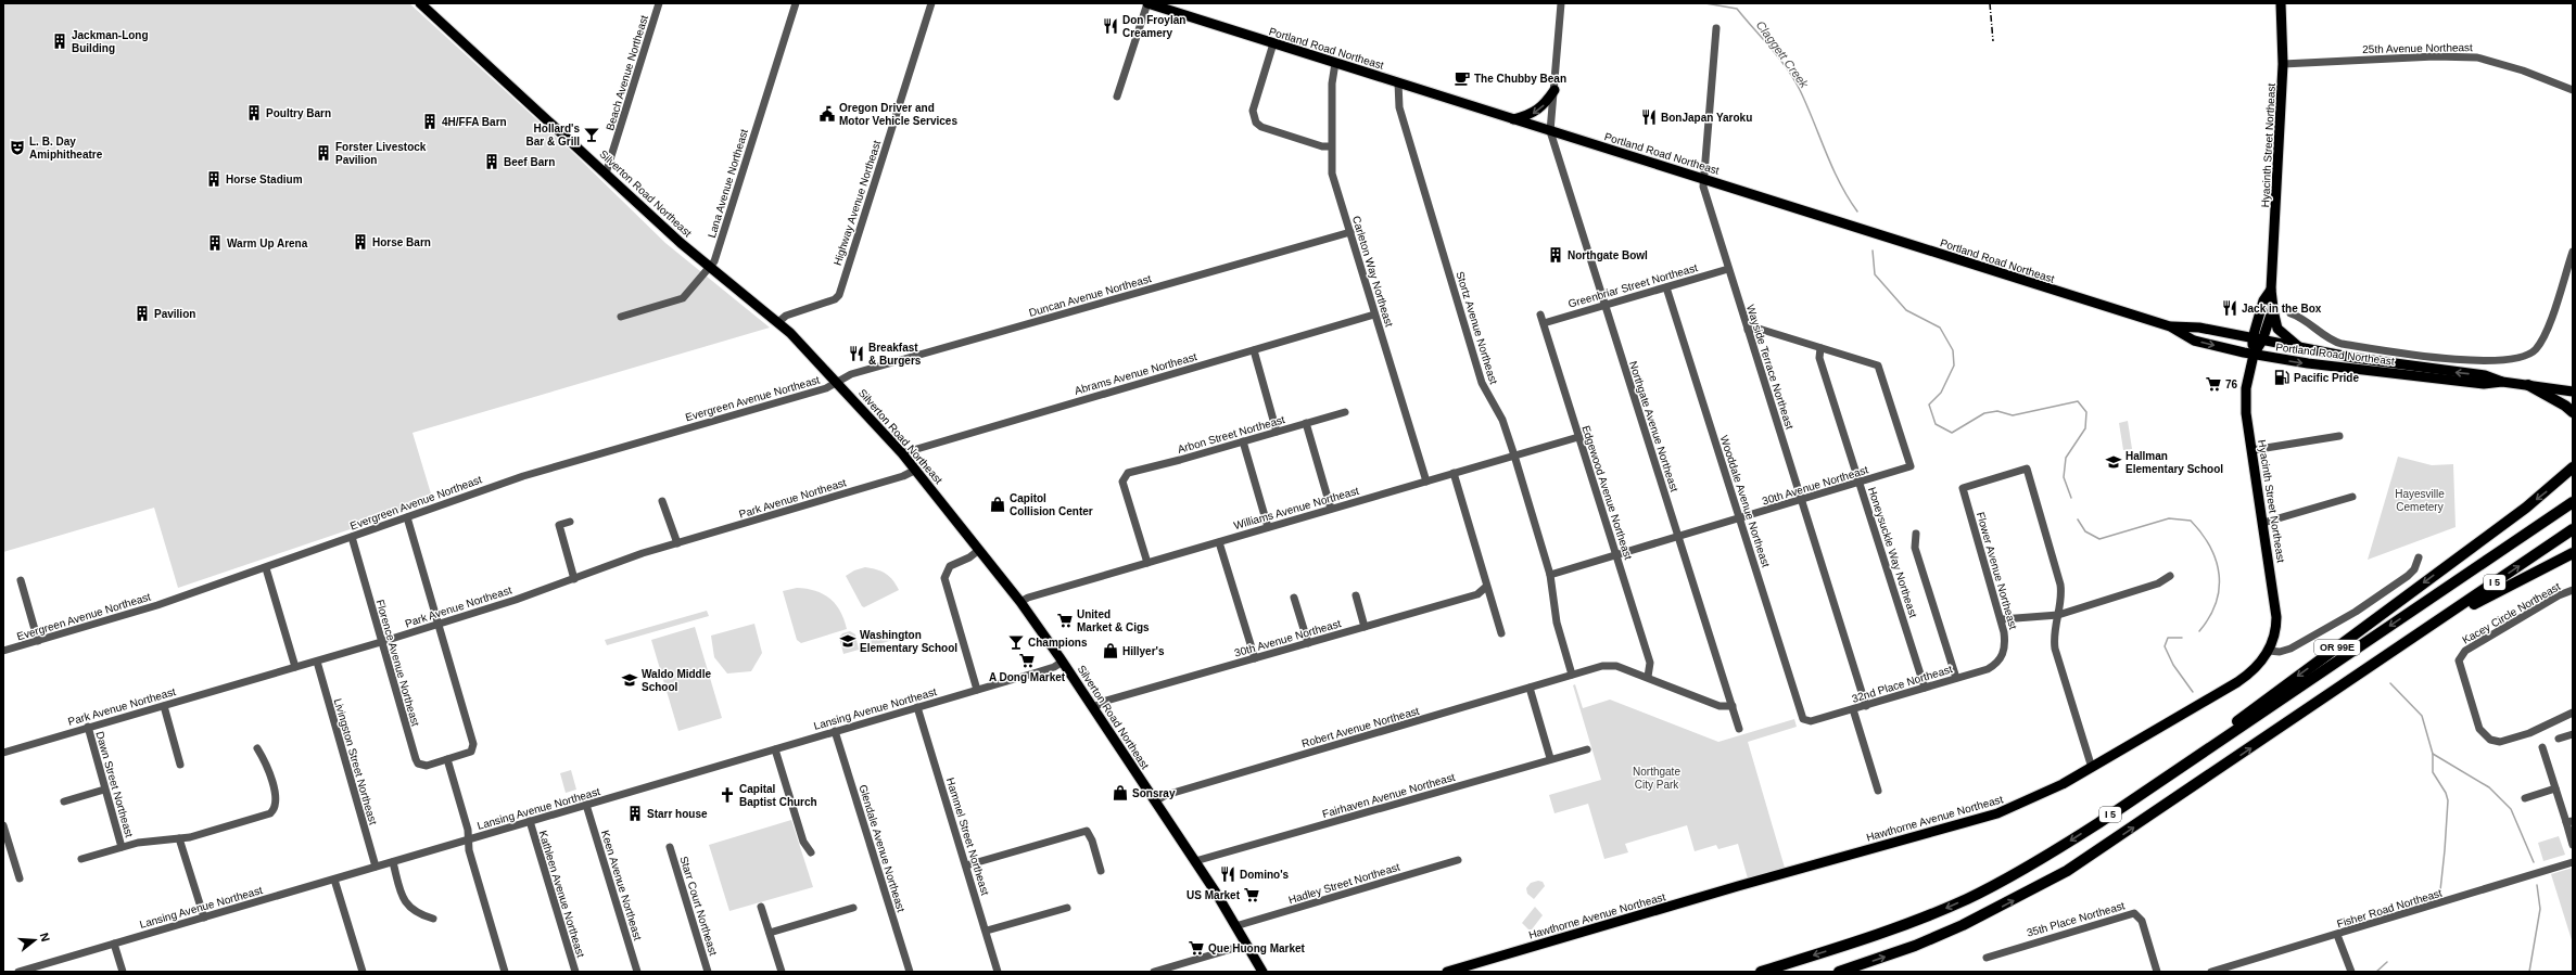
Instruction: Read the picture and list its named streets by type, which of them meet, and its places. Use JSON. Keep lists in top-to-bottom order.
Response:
{
  "streets": {
    "highway": ["I 5", "OR 99E"],
    "main road": [
      "Portland Road Northeast",
      "Hyacinth Street Northeast",
      "Silverton Road Northeast",
      "Hawthorne Avenue Northeast"
    ],
    "street": [
      "25th Avenue Northeast",
      "Beach Avenue Northeast",
      "Lana Avenue Northeast",
      "Highway Avenue Northeast",
      "Carleton Way Northeast",
      "Greenbriar Street Northeast",
      "Duncan Avenue Northeast",
      "Stortz Avenue Northeast",
      "Wayside Terrace Northeast",
      "Abrams Avenue Northeast",
      "Evergreen Avenue Northeast",
      "Northgate Avenue Northeast",
      "Arbon Street Northeast",
      "30th Avenue Northeast",
      "Edgewood Avenue Northeast",
      "Park Avenue Northeast",
      "Wooddale Avenue Northeast",
      "Williams Avenue Northeast",
      "Honeysuckle Way Northeast",
      "Flower Avenue Northeast",
      "Kacey Circle Northeast",
      "Florence Avenue Northeast",
      "32nd Place Northeast",
      "Lansing Avenue Northeast",
      "Robert Avenue Northeast",
      "Livingston Street Northeast",
      "Dawn Street Northeast",
      "Fairhaven Avenue Northeast",
      "Hammel Street Northeast",
      "Glendale Avenue Northeast",
      "Hadley Street Northeast",
      "Keen Avenue Northeast",
      "Kathleen Avenue Northeast",
      "Starr Court Northeast",
      "Fisher Road Northeast",
      "35th Place Northeast"
    ]
  },
  "crossings": [
    ["Portland Road Northeast", "Hyacinth Street Northeast"],
    ["Portland Road Northeast", "Carleton Way Northeast"],
    ["Portland Road Northeast", "Stortz Avenue Northeast"],
    ["Portland Road Northeast", "Wayside Terrace Northeast"],
    ["Portland Road Northeast", "Northgate Avenue Northeast"],
    ["25th Avenue Northeast", "Hyacinth Street Northeast"],
    ["Beach Avenue Northeast", "Silverton Road Northeast"],
    ["Hyacinth Street Northeast", "Hawthorne Avenue Northeast"],
    ["Lana Avenue Northeast", "Silverton Road Northeast"],
    ["Silverton Road Northeast", "Highway Avenue Northeast"],
    ["Silverton Road Northeast", "Duncan Avenue Northeast"],
    ["Silverton Road Northeast", "Abrams Avenue Northeast"],
    ["Silverton Road Northeast", "Evergreen Avenue Northeast"],
    ["Silverton Road Northeast", "30th Avenue Northeast"],
    ["Silverton Road Northeast", "Park Avenue Northeast"],
    ["Silverton Road Northeast", "Williams Avenue Northeast"],
    ["Silverton Road Northeast", "Lansing Avenue Northeast"],
    ["Silverton Road Northeast", "Robert Avenue Northeast"],
    ["Silverton Road Northeast", "Fairhaven Avenue Northeast"],
    ["Silverton Road Northeast", "Hadley Street Northeast"],
    ["Carleton Way Northeast", "Duncan Avenue Northeast"],
    ["Carleton Way Northeast", "Abrams Avenue Northeast"],
    ["Carleton Way Northeast", "Williams Avenue Northeast"],
    ["Greenbriar Street Northeast", "Wayside Terrace Northeast"],
    ["Greenbriar Street Northeast", "Northgate Avenue Northeast"],
    ["Greenbriar Street Northeast", "Edgewood Avenue Northeast"],
    ["Greenbriar Street Northeast", "Wooddale Avenue Northeast"],
    ["Duncan Avenue Northeast", "Evergreen Avenue Northeast"],
    ["Stortz Avenue Northeast", "30th Avenue Northeast"],
    ["Stortz Avenue Northeast", "Williams Avenue Northeast"],
    ["Stortz Avenue Northeast", "Robert Avenue Northeast"],
    ["Wayside Terrace Northeast", "30th Avenue Northeast"],
    ["Wayside Terrace Northeast", "32nd Place Northeast"],
    ["Evergreen Avenue Northeast", "Florence Avenue Northeast"],
    ["Northgate Avenue Northeast", "30th Avenue Northeast"],
    ["Northgate Avenue Northeast", "Robert Avenue Northeast"],
    ["Arbon Street Northeast", "Williams Avenue Northeast"],
    ["30th Avenue Northeast", "Edgewood Avenue Northeast"],
    ["30th Avenue Northeast", "Wooddale Avenue Northeast"],
    ["30th Avenue Northeast", "Honeysuckle Way Northeast"],
    ["Edgewood Avenue Northeast", "Williams Avenue Northeast"],
    ["Edgewood Avenue Northeast", "Robert Avenue Northeast"],
    ["Park Avenue Northeast", "Florence Avenue Northeast"],
    ["Park Avenue Northeast", "Livingston Street Northeast"],
    ["Park Avenue Northeast", "Dawn Street Northeast"],
    ["Wooddale Avenue Northeast", "32nd Place Northeast"],
    ["Honeysuckle Way Northeast", "32nd Place Northeast"],
    ["Flower Avenue Northeast", "32nd Place Northeast"],
    ["I 5", "OR 99E"],
    ["Lansing Avenue Northeast", "Livingston Street Northeast"],
    ["Lansing Avenue Northeast", "Hammel Street Northeast"],
    ["Lansing Avenue Northeast", "Glendale Avenue Northeast"],
    ["Lansing Avenue Northeast", "Keen Avenue Northeast"],
    ["Lansing Avenue Northeast", "Kathleen Avenue Northeast"]
  ],
  "water": ["Claggett Creek"],
  "parks": ["Hayesville Cemetery", "Northgate City Park"],
  "places": {
    "restaurant": [
      "Don Froylan Creamery",
      "BonJapan Yaroku",
      "Jack in the Box",
      "Breakfast & Burgers",
      "Domino's"
    ],
    "building": [
      "Jackman-Long Building",
      "Poultry Barn",
      "4H/FFA Barn",
      "Forster Livestock Pavilion",
      "Beef Barn",
      "Horse Stadium",
      "Horse Barn",
      "Warm Up Arena",
      "Northgate Bowl",
      "Pavilion",
      "Starr house"
    ],
    "cafe": ["The Chubby Bean"],
    "public building": ["Oregon Driver and Motor Vehicle Services"],
    "bar": ["Hollard's Bar & Grill", "Champions"],
    "theatre": ["L. B. Day Amiphitheatre"],
    "fuel station": ["Pacific Pride"],
    "supermarket": [
      "76",
      "United Market & Cigs",
      "A Dong Market",
      "US Market",
      "Que Huong Market"
    ],
    "school or university": ["Hallman Elementary School", "Washington Elementary School", "Waldo Middle School"],
    "shop": ["Capitol Collision Center", "Hillyer's", "Sonsray"],
    "church": ["Capital Baptist Church"]
  },
  "north": "right"
}
